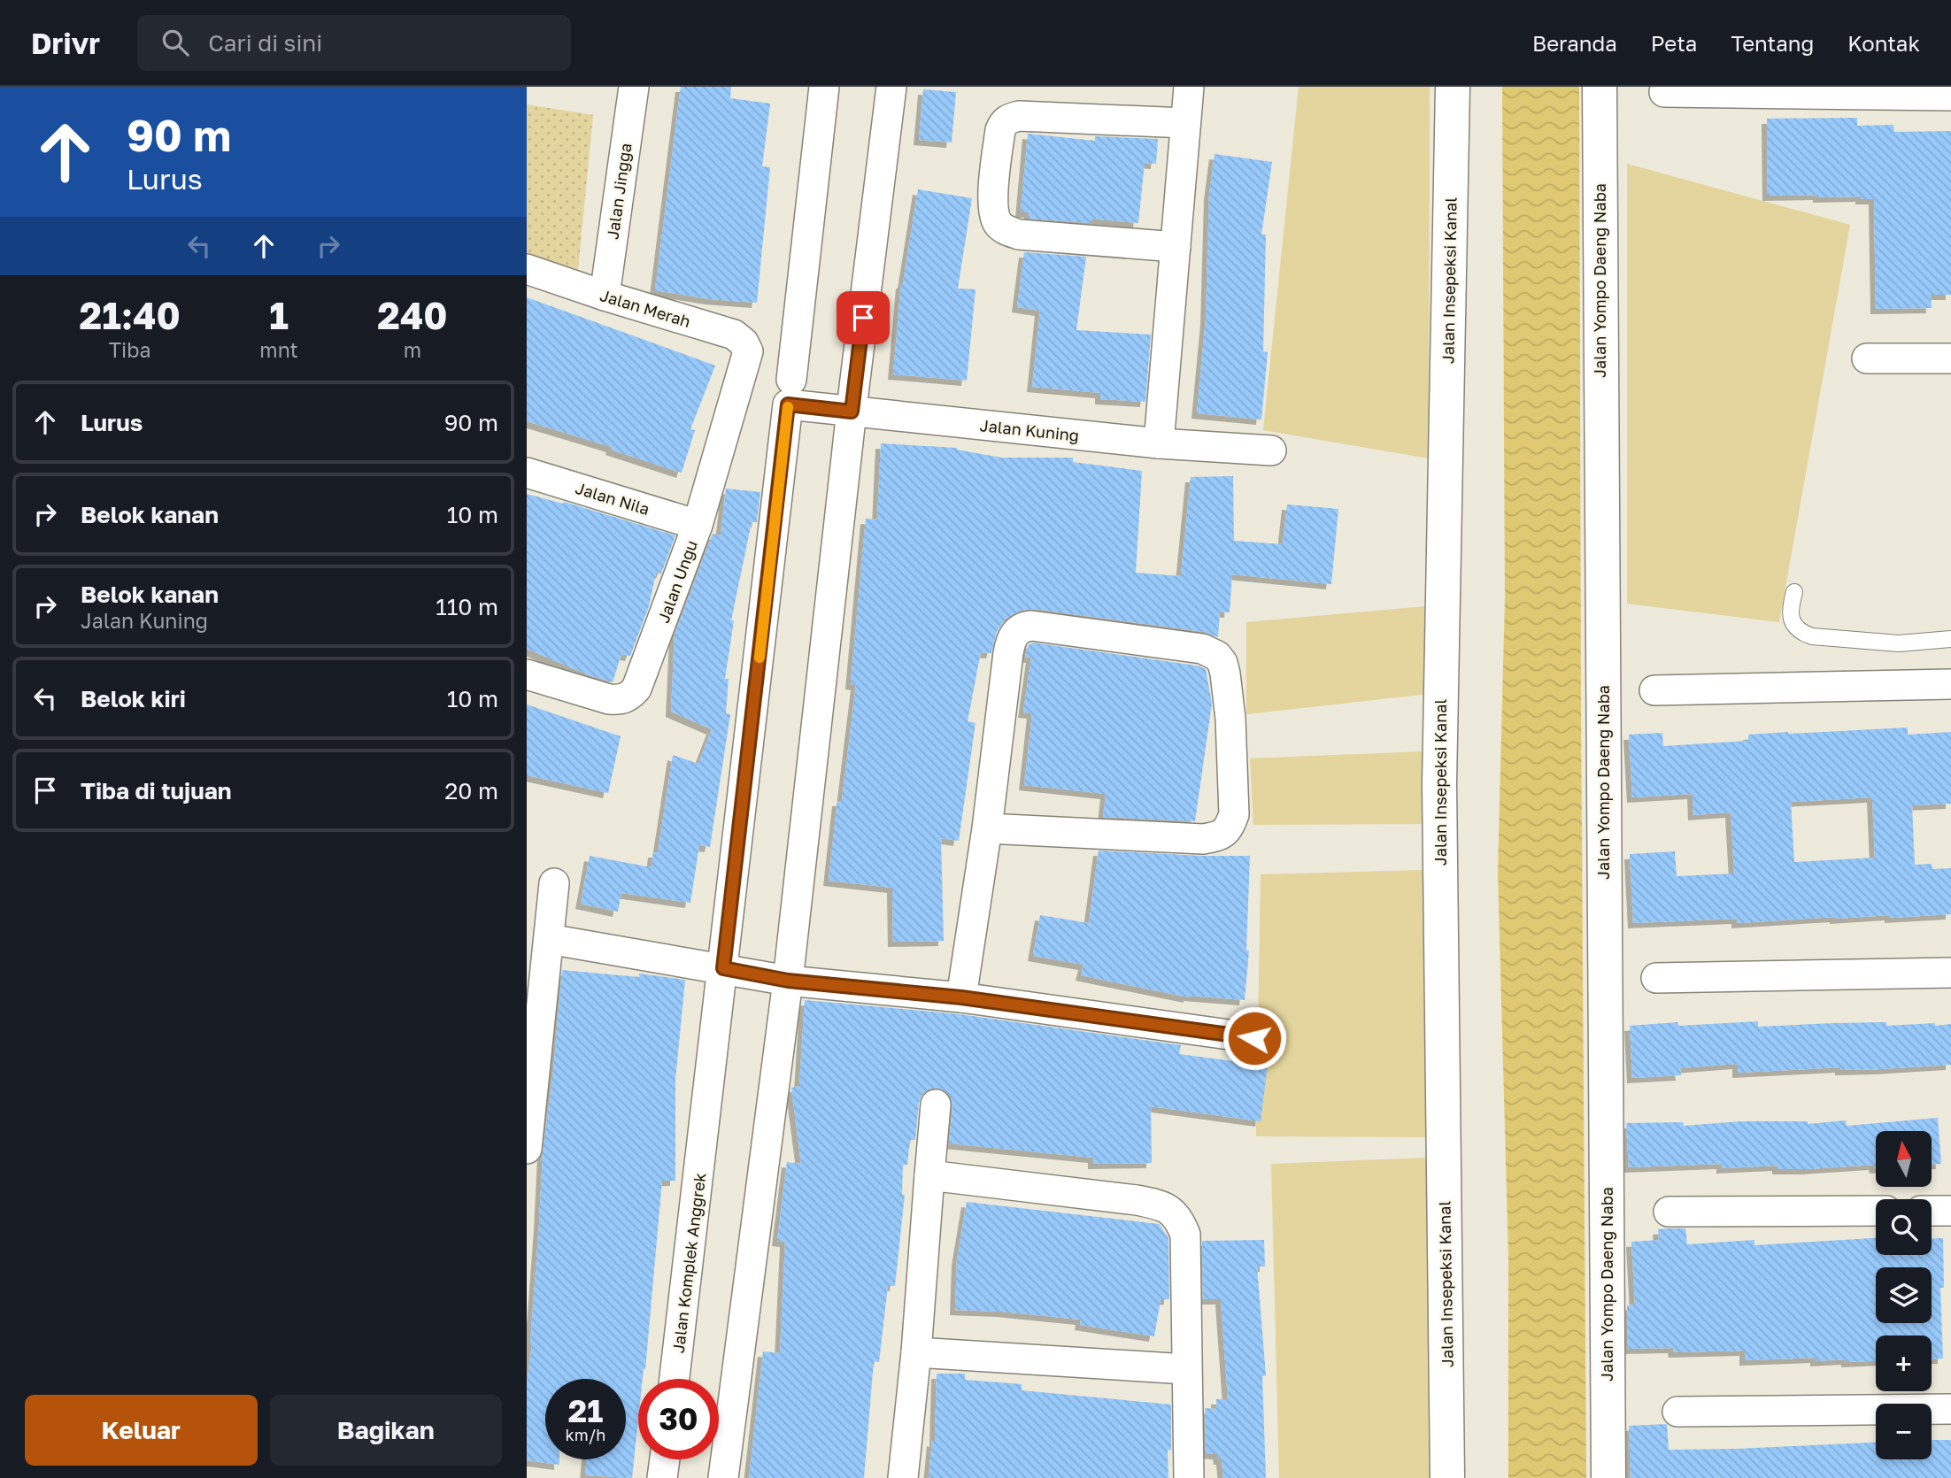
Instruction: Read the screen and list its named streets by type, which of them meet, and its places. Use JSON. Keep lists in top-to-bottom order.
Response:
{
  "streets": {
    "street": [
      "Jalan Jingga",
      "Jalan Insepeksi Kanal",
      "Jalan Yompo Daeng Naba",
      "Jalan Merah",
      "Jalan Kuning",
      "Jalan Nila",
      "Jalan Ungu",
      "Jalan Komplek Anggrek"
    ]
  },
  "crossings": [
    ["Jalan Jingga", "Jalan Merah"],
    ["Jalan Merah", "Jalan Ungu"],
    ["Jalan Kuning", "Jalan Komplek Anggrek"],
    ["Jalan Nila", "Jalan Ungu"]
  ],
  "north": "top",
  "page": {
    "header": "Drivr",
    "search": "Cari di sini",
    "nav": [
      "Beranda",
      "Peta",
      "Tentang",
      "Kontak"
    ],
    "turn": ["90 m", "Lurus"],
    "eta": [
      "21:40",
      "Tiba",
      "1",
      "mnt",
      "240",
      "m"
    ],
    "list": [
      {
        "name": "Lurus",
        "value": "90 m"
      },
      {
        "name": "Belok kanan",
        "value": "10 m"
      },
      {
        "name": "Belok kanan",
        "note": "Jalan Kuning",
        "value": "110 m"
      },
      {
        "name": "Belok kiri",
        "value": "10 m"
      },
      {
        "name": "Tiba di tujuan",
        "value": "20 m"
      }
    ],
    "map_buttons": ["+", "−"],
    "speed": "21 km/h",
    "limit": "30",
    "buttons": ["Keluar", "Bagikan"]
  }
}
